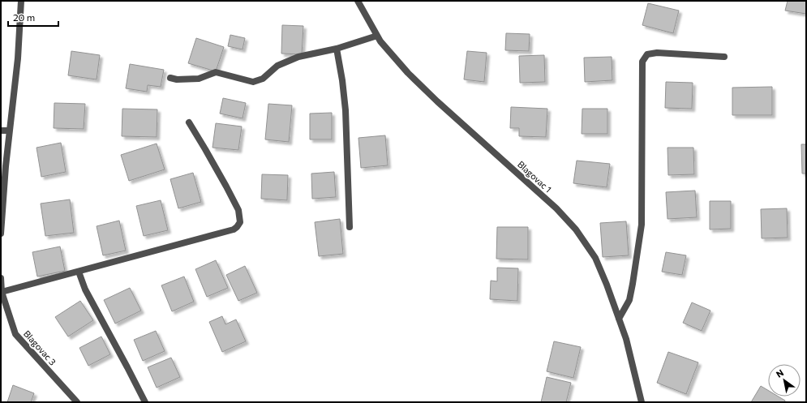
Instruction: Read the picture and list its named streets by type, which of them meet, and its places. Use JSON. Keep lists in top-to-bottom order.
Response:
{
  "streets": {
    "street": ["Blagovac 1", "Blagovac 3"]
  },
  "scale_bar": "20 m",
  "north": "top left"
}
